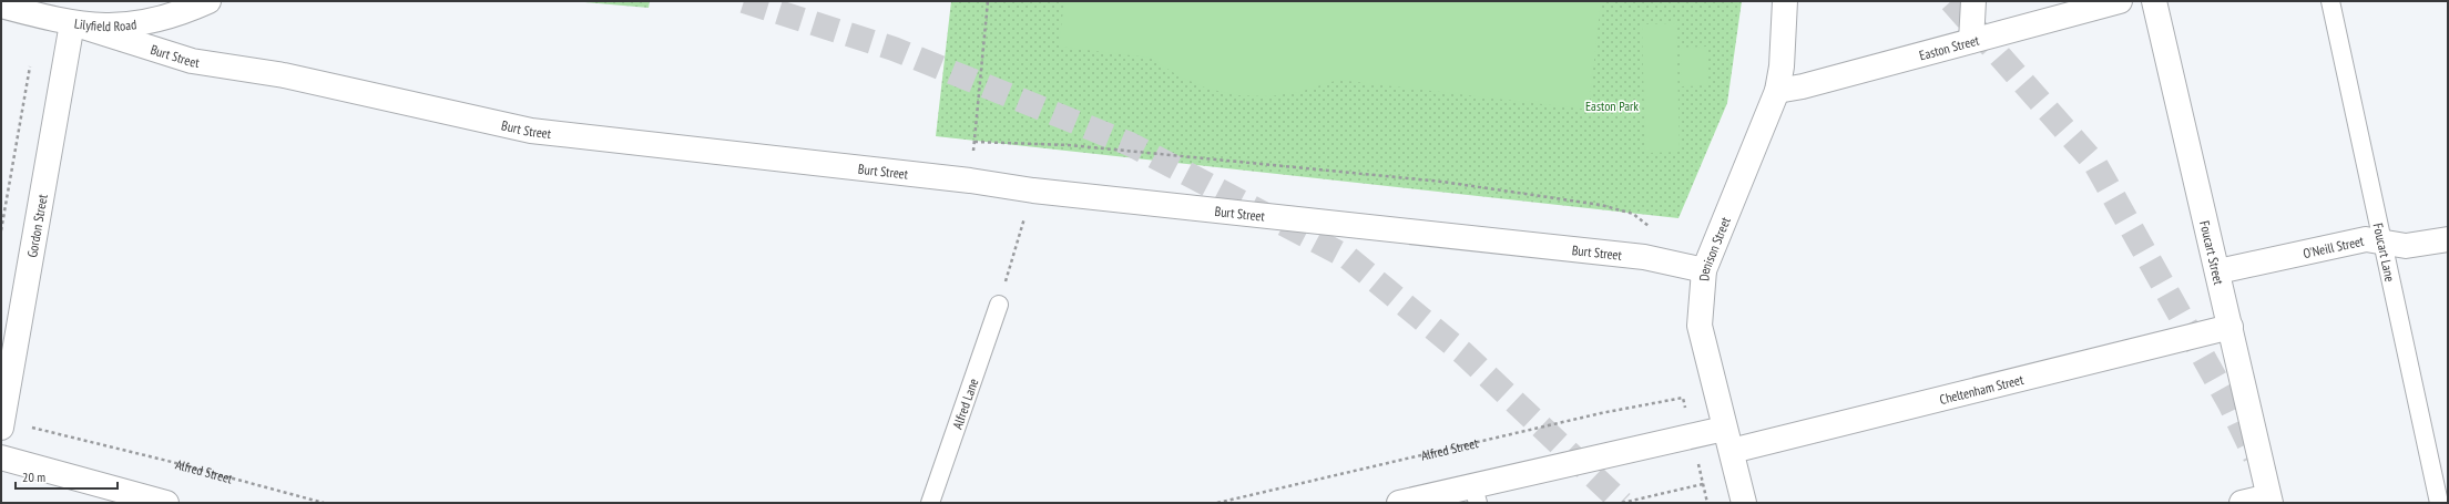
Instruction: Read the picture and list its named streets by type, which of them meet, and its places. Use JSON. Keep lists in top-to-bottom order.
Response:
{
  "streets": {
    "street": [
      "Lilyfield Road",
      "Easton Street",
      "Burt Street",
      "Gordon Street",
      "O'Neill Street",
      "Denison Street",
      "Foucart Street",
      "Cheltenham Street"
    ],
    "lane": ["Foucart Lane", "Alfred Lane"],
    "path": ["Alfred Street"]
  },
  "crossings": [
    ["Lilyfield Road", "Burt Street"],
    ["Lilyfield Road", "Gordon Street"],
    ["Easton Street", "Denison Street"],
    ["Burt Street", "Gordon Street"],
    ["Burt Street", "Denison Street"],
    ["O'Neill Street", "Foucart Street"],
    ["O'Neill Street", "Foucart Lane"],
    ["Denison Street", "Cheltenham Street"],
    ["Foucart Street", "Cheltenham Street"]
  ],
  "parks": ["Easton Park"],
  "scale_bar": "20 m"
}
